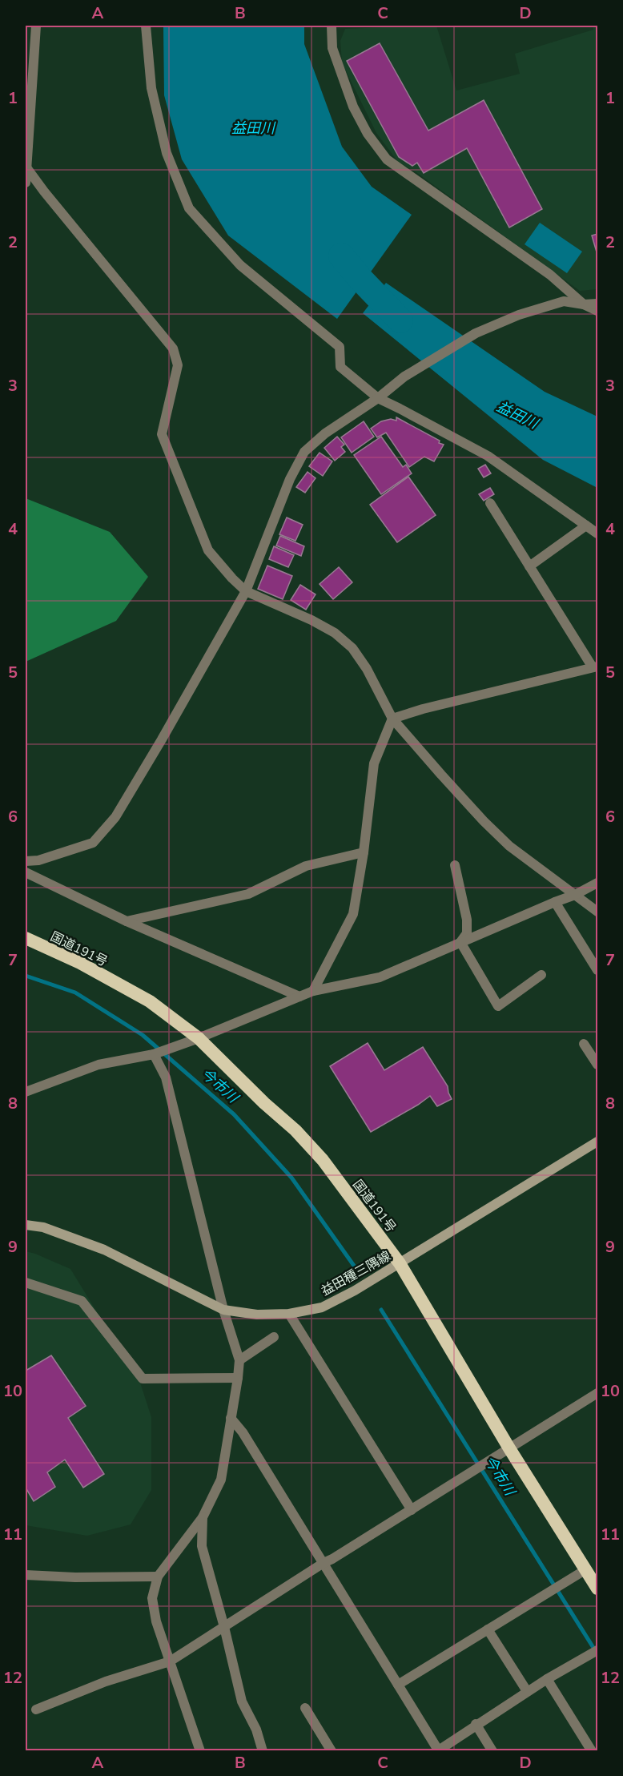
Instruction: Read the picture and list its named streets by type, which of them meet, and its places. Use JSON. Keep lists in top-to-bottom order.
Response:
{
  "streets": {
    "highway": ["国道191号"],
    "main road": ["益田種三隅線"]
  },
  "crossings": [
    ["国道191号", "益田種三隅線"]
  ],
  "water": ["益田川", "今市川"],
  "grid": {
    "columns": [
      "A",
      "B",
      "C",
      "D"
    ],
    "rows": [
      "1",
      "2",
      "3",
      "4",
      "5",
      "6",
      "7",
      "8",
      "9",
      "10",
      "11",
      "12"
    ]
  }
}
